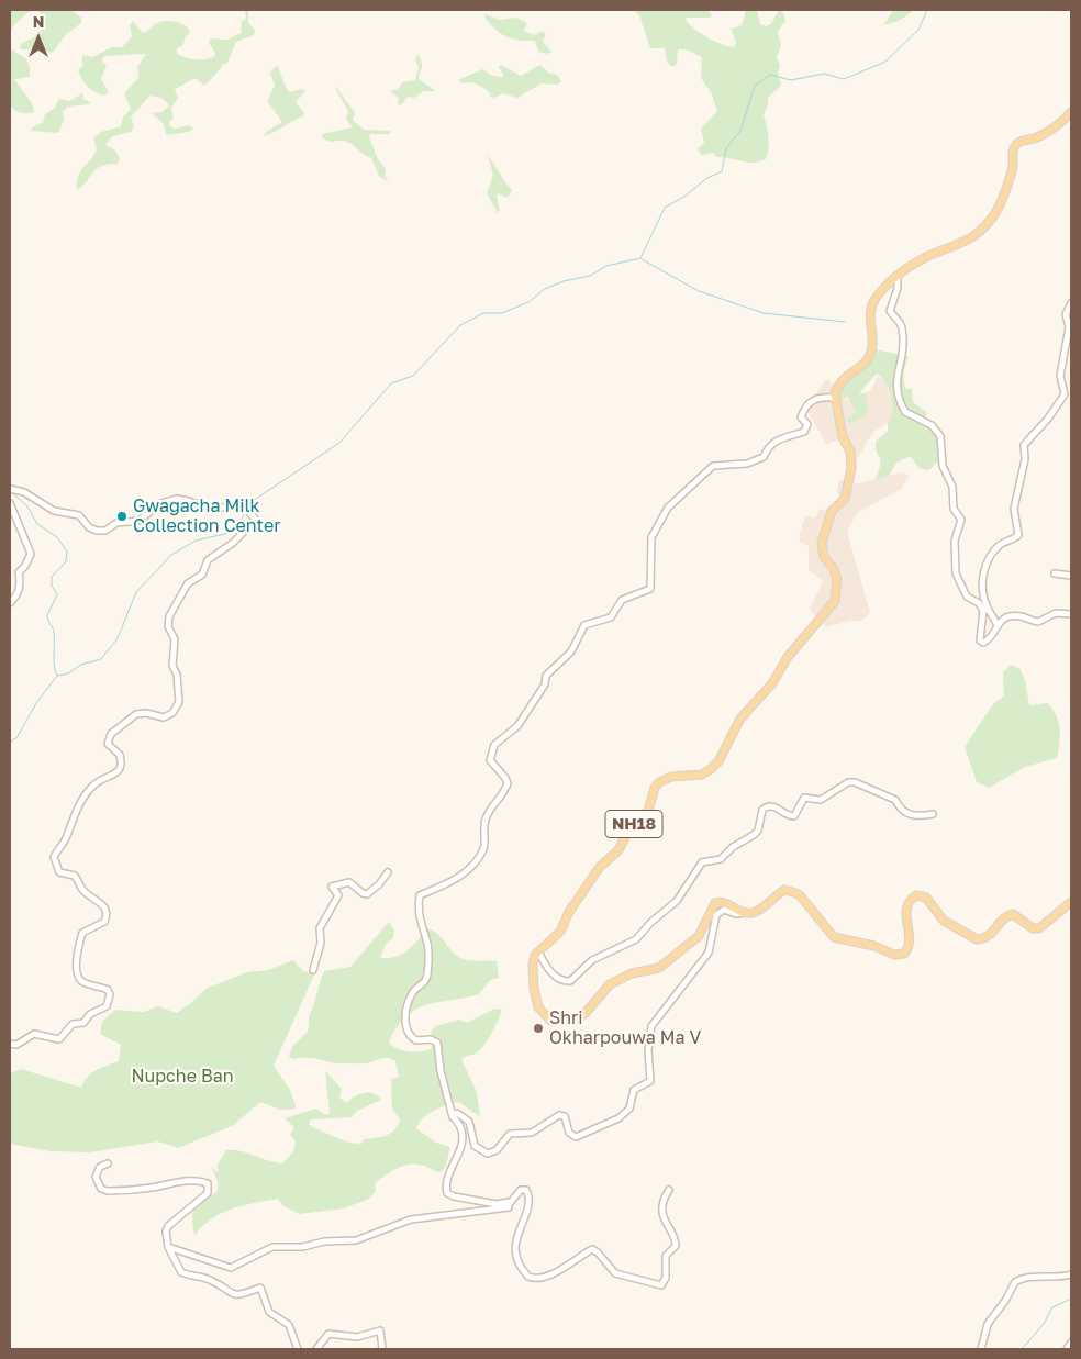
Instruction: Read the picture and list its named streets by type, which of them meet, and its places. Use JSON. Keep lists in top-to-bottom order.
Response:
{
  "streets": {
    "main road": ["NH18"]
  },
  "parks": ["Nupche Ban"],
  "places": ["Gwagacha Milk Collection Center", "Shri Okharpouwa Ma V"],
  "north": "top"
}
